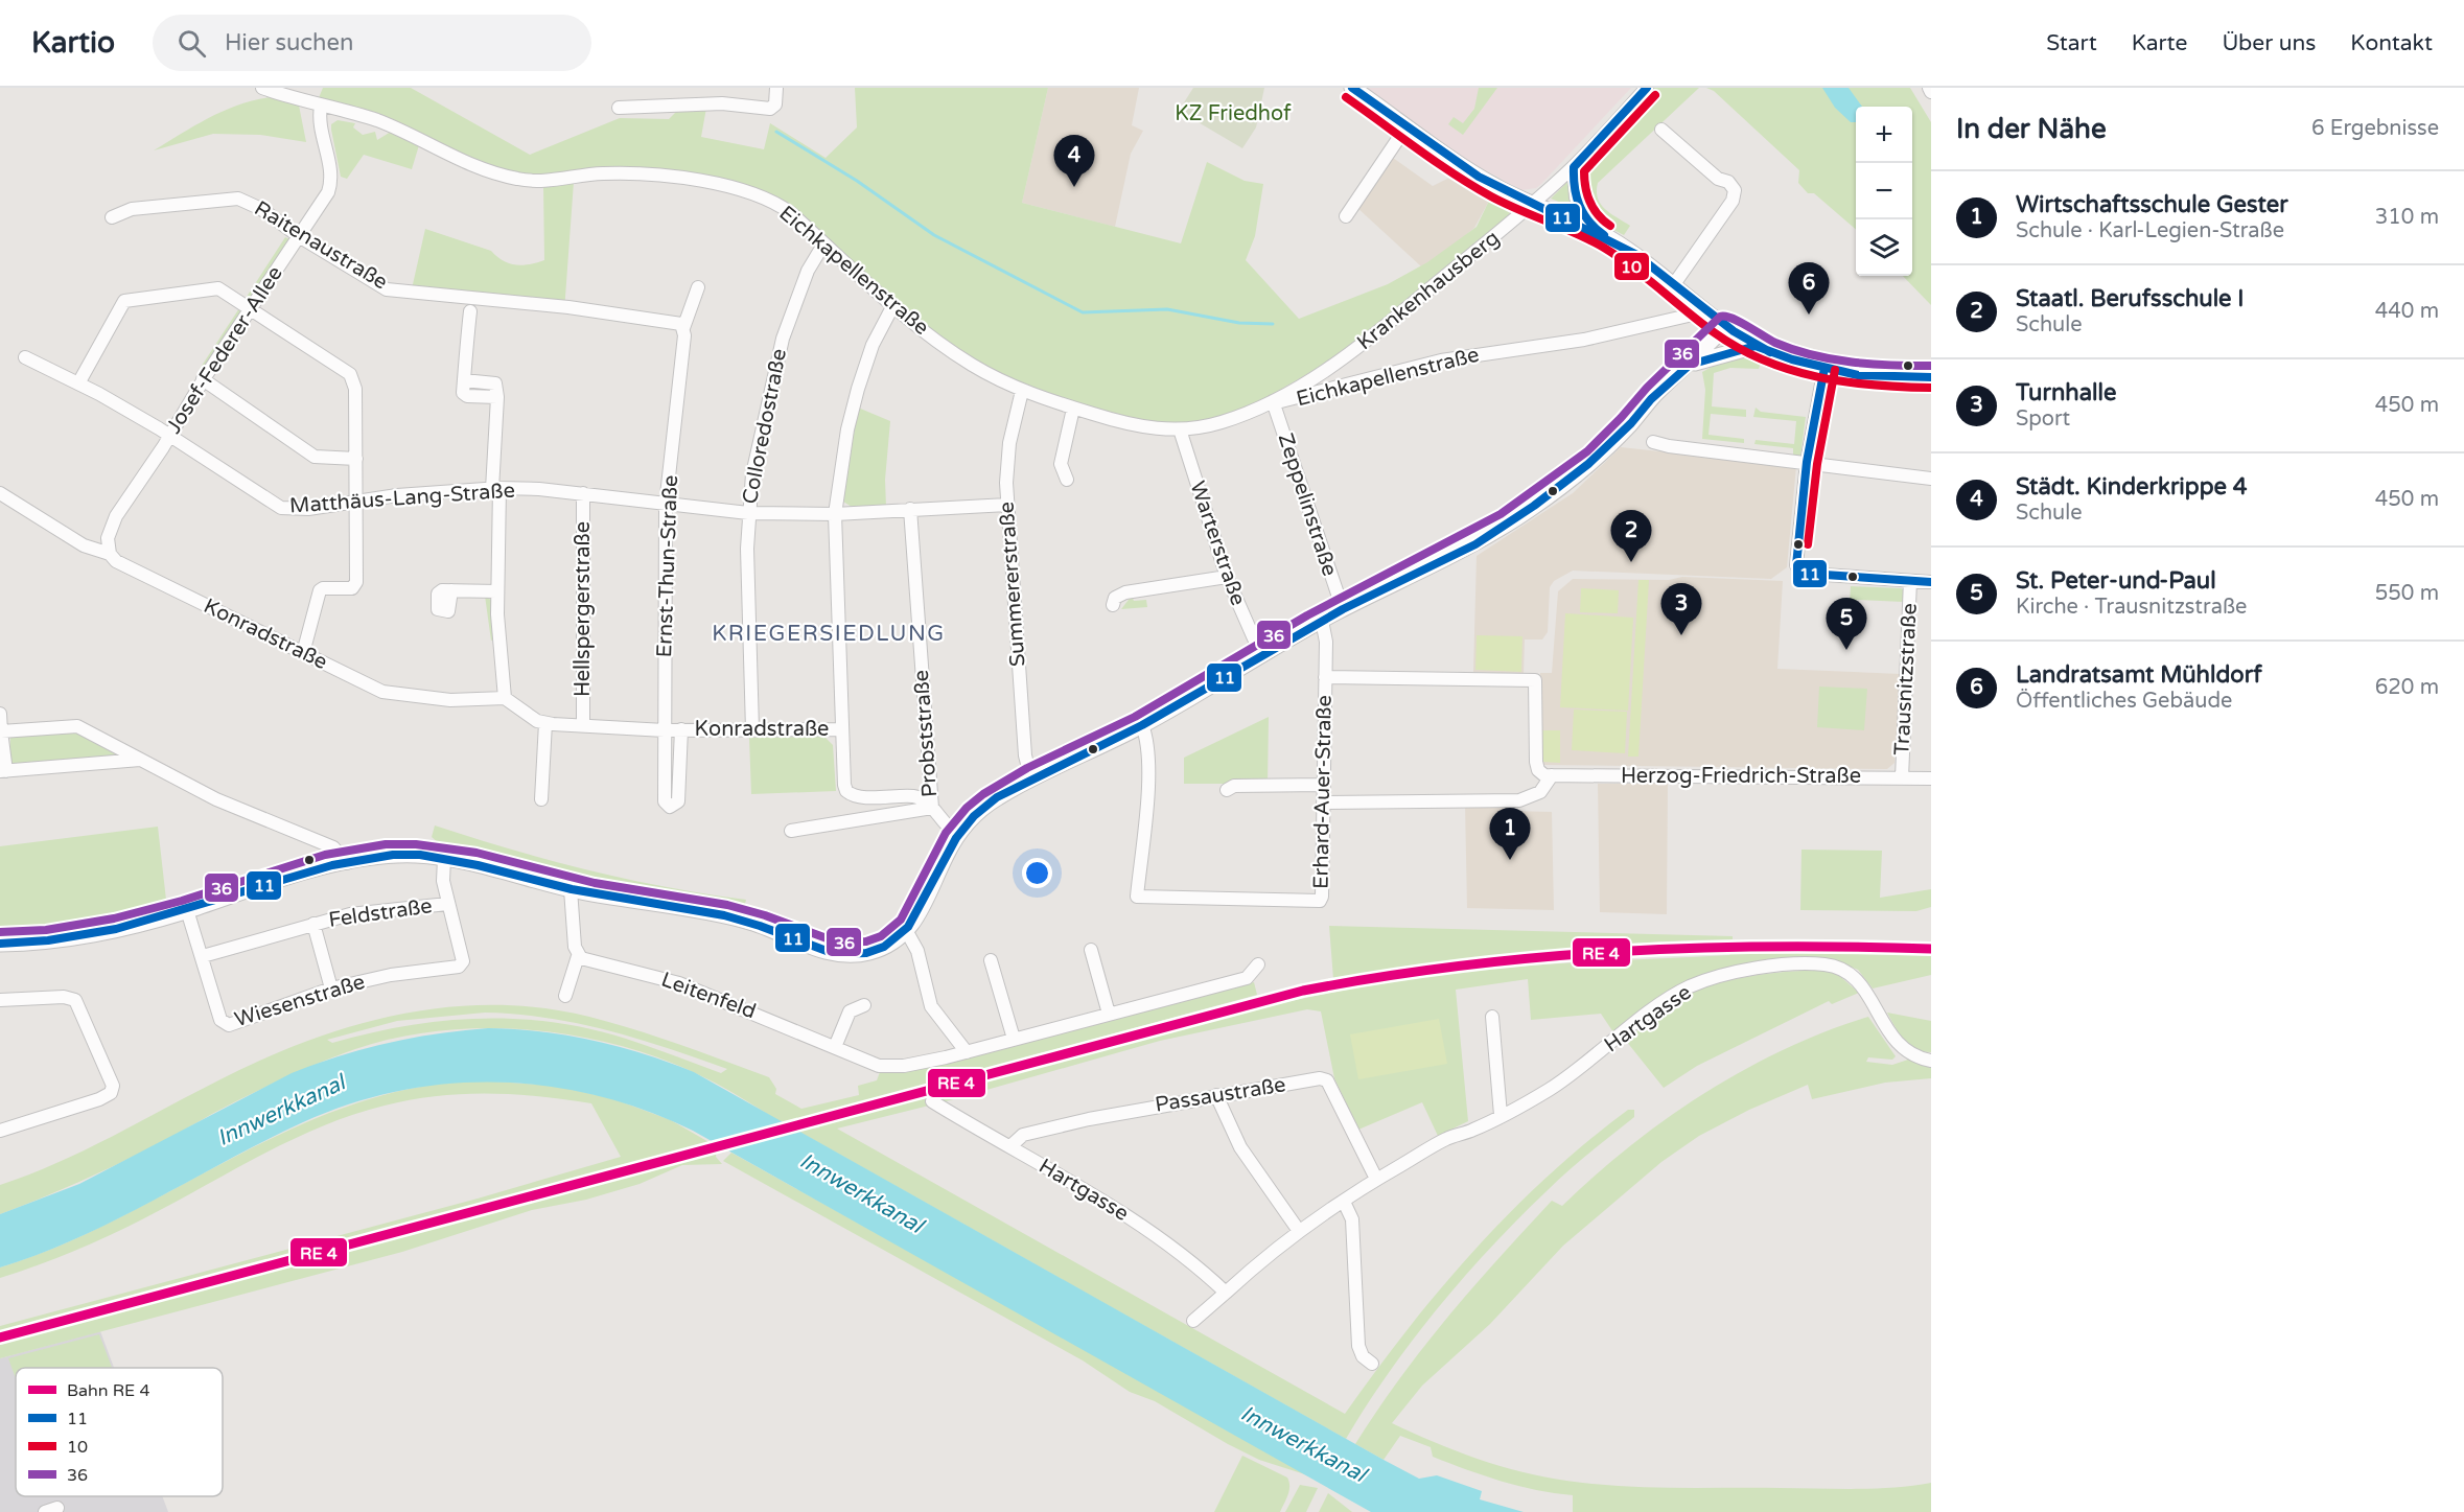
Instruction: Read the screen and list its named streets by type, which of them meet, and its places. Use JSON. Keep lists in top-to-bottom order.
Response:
{
  "streets": {
    "street": [
      "Raitenaustraße",
      "Eichkapellenstraße",
      "Krankenhausberg",
      "Josef-Federer-Allee",
      "Colloredostraße",
      "Matthäus-Lang-Straße",
      "Zeppelinstraße",
      "Warterstraße",
      "Ernst-Thun-Straße",
      "Summererstraße",
      "Hellspergerstraße",
      "Konradstraße",
      "Trausnitzstraße",
      "Probststraße",
      "Herzog-Friedrich-Straße",
      "Erhard-Auer-Straße",
      "Feldstraße",
      "Leitenfeld",
      "Wiesenstraße",
      "Hartgasse",
      "Passaustraße"
    ]
  },
  "crossings": [
    ["Raitenaustraße", "Josef-Federer-Allee"],
    ["Raitenaustraße", "Ernst-Thun-Straße"],
    ["Eichkapellenstraße", "Krankenhausberg"],
    ["Eichkapellenstraße", "Josef-Federer-Allee"],
    ["Eichkapellenstraße", "Colloredostraße"],
    ["Eichkapellenstraße", "Zeppelinstraße"],
    ["Eichkapellenstraße", "Warterstraße"],
    ["Eichkapellenstraße", "Summererstraße"],
    ["Krankenhausberg", "Zeppelinstraße"],
    ["Josef-Federer-Allee", "Matthäus-Lang-Straße"],
    ["Josef-Federer-Allee", "Konradstraße"],
    ["Colloredostraße", "Matthäus-Lang-Straße"],
    ["Colloredostraße", "Konradstraße"],
    ["Matthäus-Lang-Straße", "Ernst-Thun-Straße"],
    ["Matthäus-Lang-Straße", "Summererstraße"],
    ["Matthäus-Lang-Straße", "Hellspergerstraße"],
    ["Matthäus-Lang-Straße", "Probststraße"],
    ["Ernst-Thun-Straße", "Konradstraße"],
    ["Hellspergerstraße", "Konradstraße"],
    ["Trausnitzstraße", "Herzog-Friedrich-Straße"],
    ["Feldstraße", "Wiesenstraße"],
    ["Hartgasse", "Passaustraße"]
  ],
  "districts": ["KRIEGERSIEDLUNG"],
  "water": ["Innwerkkanal"],
  "parks": ["KZ Friedhof"],
  "lines": ["transit line 11", "transit line 10", "transit line 36"],
  "legend": [
    "Bahn RE 4",
    "11",
    "10",
    "36"
  ],
  "page": {
    "header": "Kartio",
    "search": "Hier suchen",
    "nav": [
      "Start",
      "Karte",
      "Über uns",
      "Kontakt"
    ],
    "heading": ["In der Nähe", "6 Ergebnisse"],
    "map_buttons": ["+", "−"],
    "pins": [
      "4",
      "6",
      "2",
      "3",
      "5",
      "1"
    ],
    "list": [
      {
        "mark": "1",
        "name": "Wirtschaftsschule Gester",
        "note": "Schule · Karl-Legien-Straße",
        "value": "310 m"
      },
      {
        "mark": "2",
        "name": "Staatl. Berufsschule I",
        "note": "Schule",
        "value": "440 m"
      },
      {
        "mark": "3",
        "name": "Turnhalle",
        "note": "Sport",
        "value": "450 m"
      },
      {
        "mark": "4",
        "name": "Städt. Kinderkrippe 4",
        "note": "Schule",
        "value": "450 m"
      },
      {
        "mark": "5",
        "name": "St. Peter-und-Paul",
        "note": "Kirche · Trausnitzstraße",
        "value": "550 m"
      },
      {
        "mark": "6",
        "name": "Landratsamt Mühldorf",
        "note": "Öffentliches Gebäude",
        "value": "620 m"
      }
    ]
  }
}
